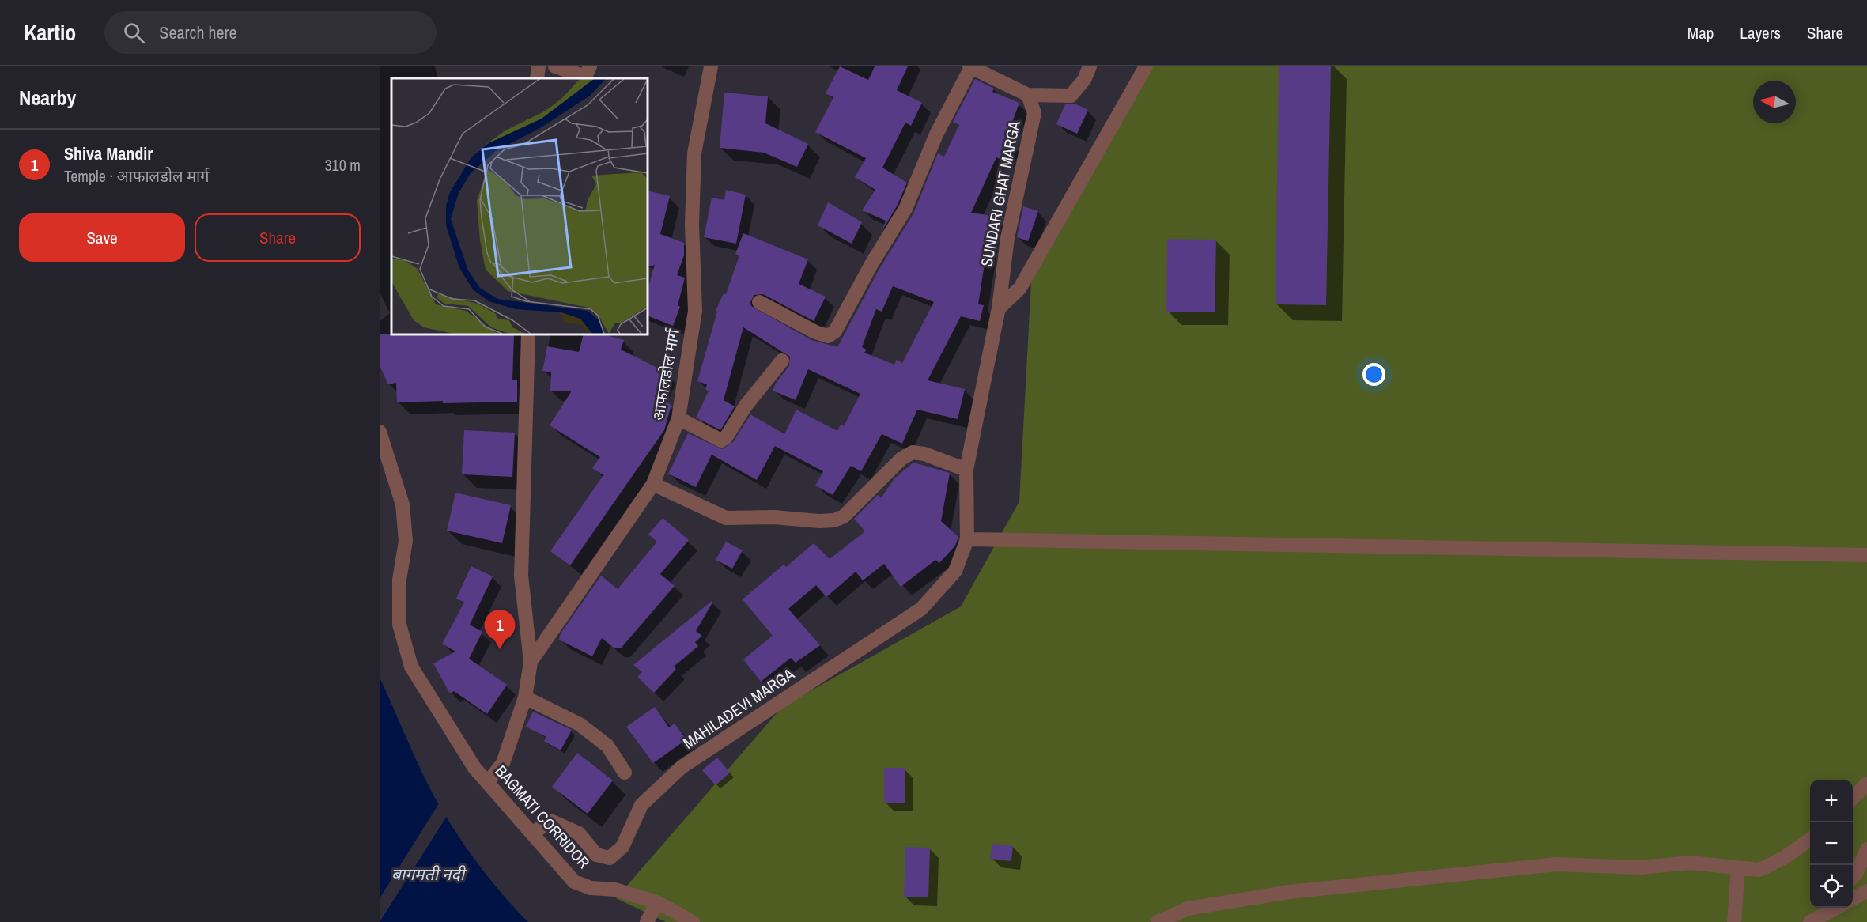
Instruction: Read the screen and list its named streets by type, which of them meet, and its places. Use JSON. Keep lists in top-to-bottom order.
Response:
{
  "streets": {
    "street": [
      "SUNDARI GHAT MARGA",
      "आफालडोल मार्ग",
      "MAHILADEVI MARGA",
      "BAGMATI CORRIDOR"
    ]
  },
  "crossings": [
    ["SUNDARI GHAT MARGA", "MAHILADEVI MARGA"],
    ["आफालडोल मार्ग", "BAGMATI CORRIDOR"],
    ["MAHILADEVI MARGA", "BAGMATI CORRIDOR"]
  ],
  "water": ["बागमती नदी"],
  "north": "left",
  "page": {
    "header": "Kartio",
    "search": "Search here",
    "nav": ["Map", "Layers", "Share"],
    "heading": "Nearby",
    "list": [
      {
        "mark": "1",
        "name": "Shiva Mandir",
        "note": "Temple · आफालडोल मार्ग",
        "value": "310 m"
      }
    ],
    "buttons": ["Save", "Share"],
    "pins": "1",
    "map_buttons": ["+", "−"]
  }
}
